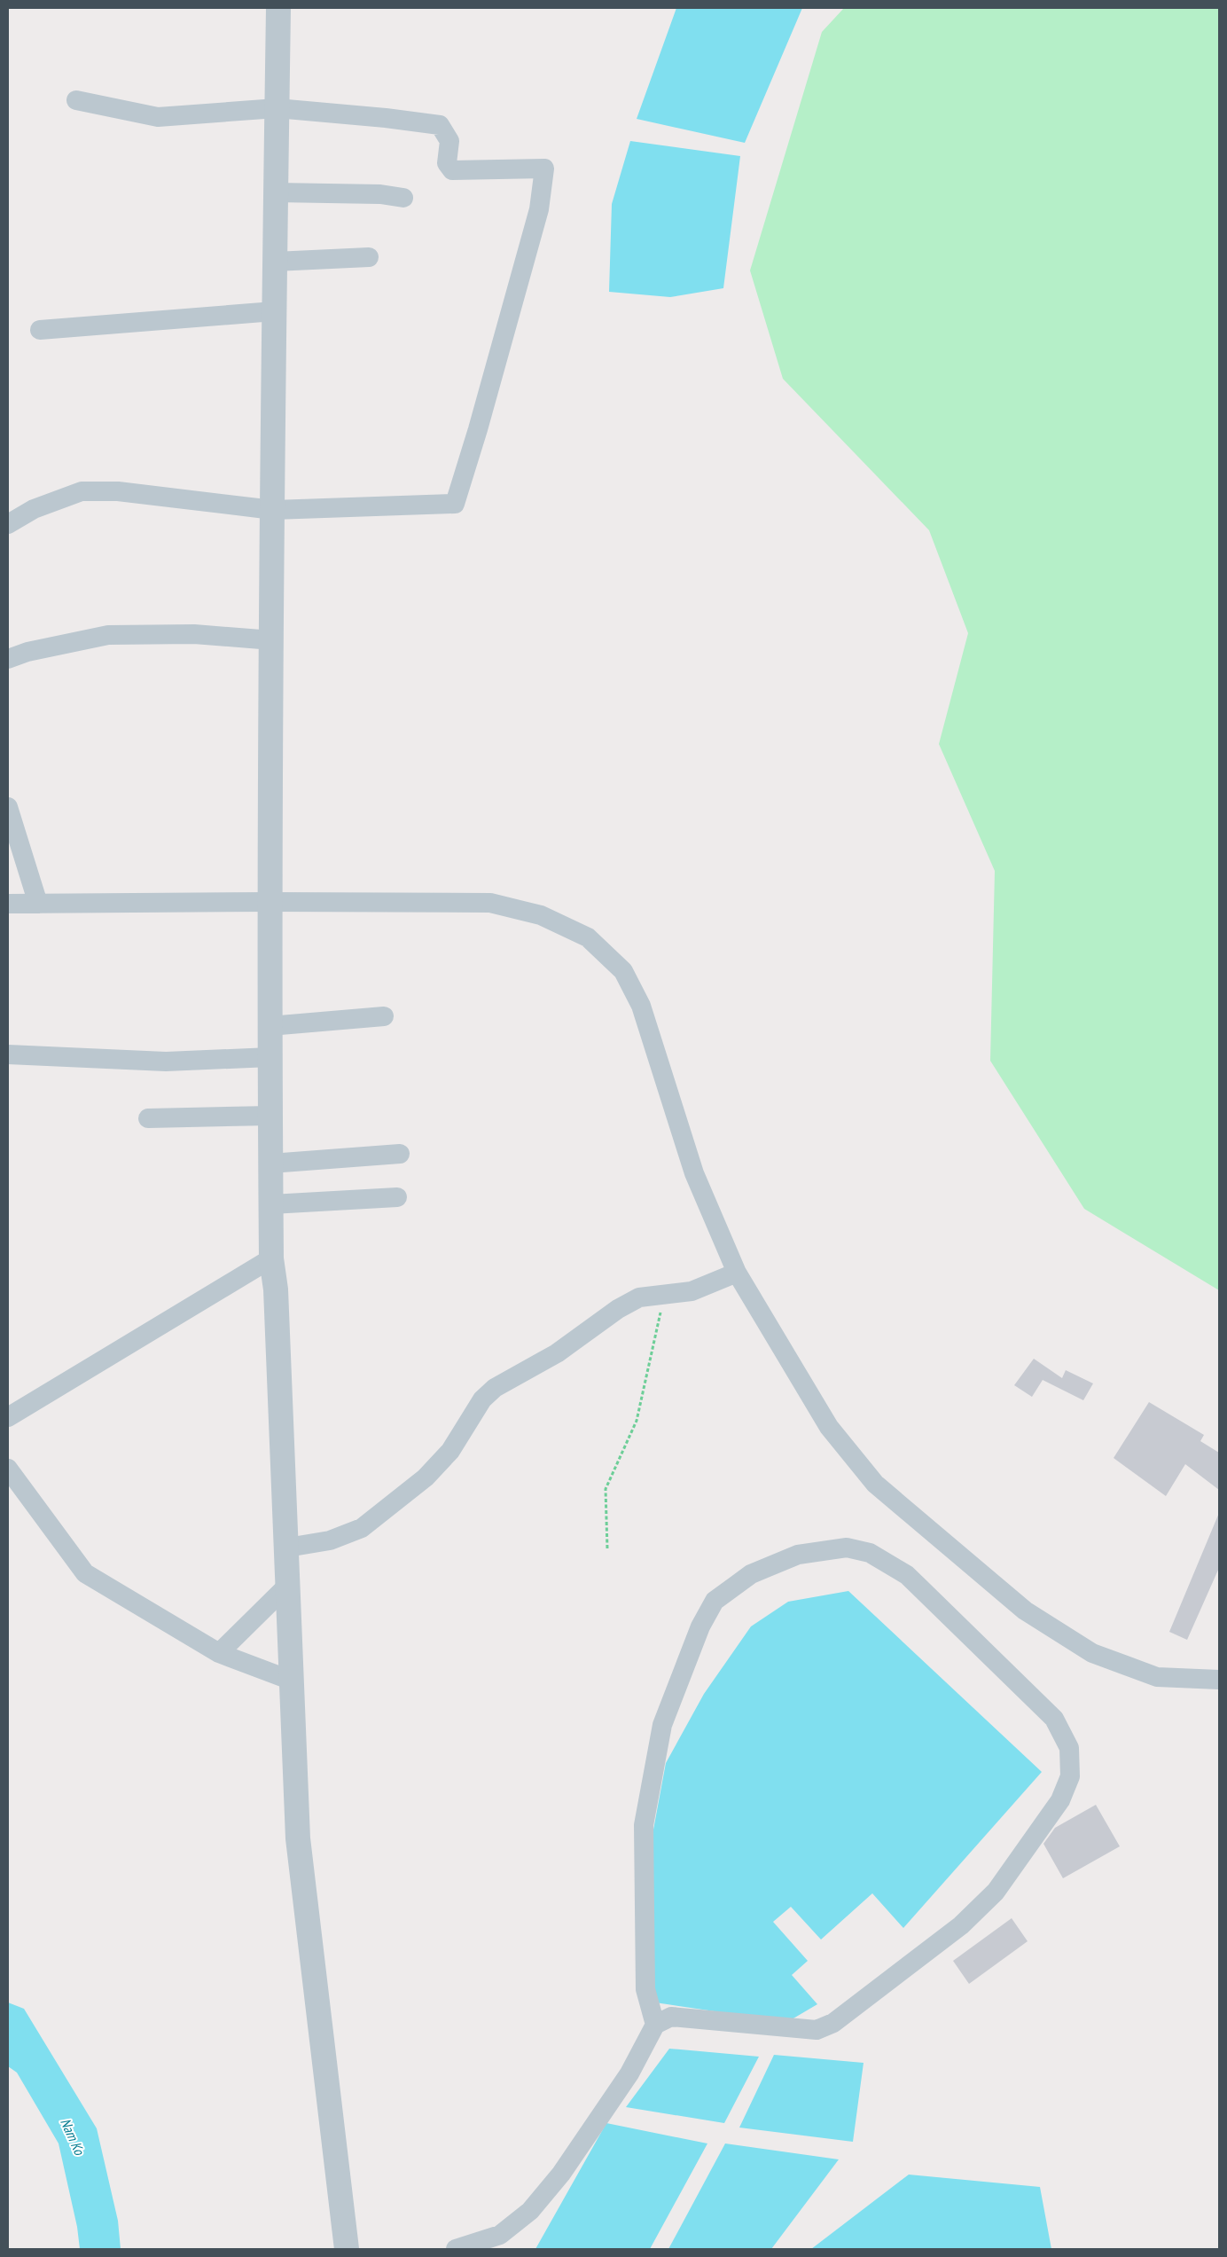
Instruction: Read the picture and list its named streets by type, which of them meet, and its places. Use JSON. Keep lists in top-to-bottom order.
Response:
{
  "water": ["Nam Ko"]
}
